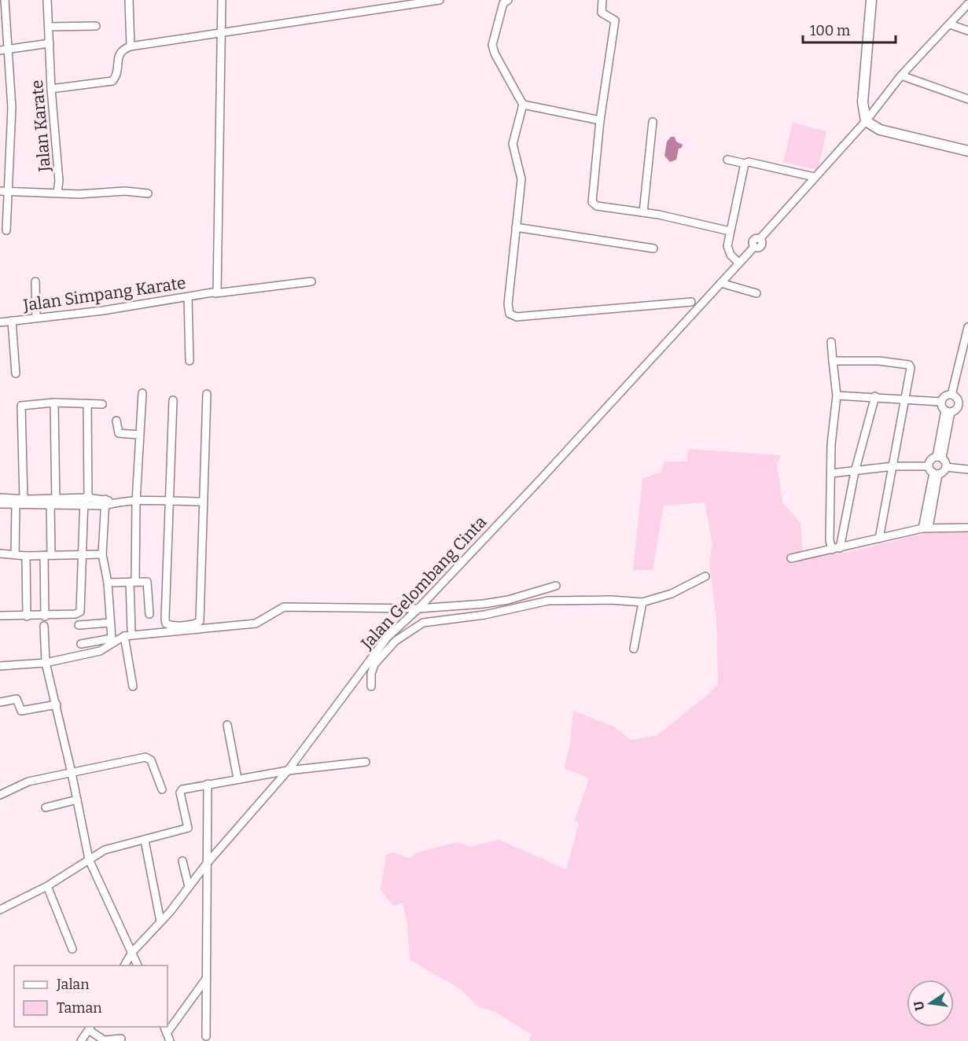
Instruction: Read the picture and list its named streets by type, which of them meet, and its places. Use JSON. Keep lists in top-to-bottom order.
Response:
{
  "streets": {
    "street": ["Jalan Karate", "Jalan Simpang Karate", "Jalan Gelombang Cinta"]
  },
  "legend": ["Jalan", "Taman"],
  "scale_bar": "100 m",
  "north": "left"
}
